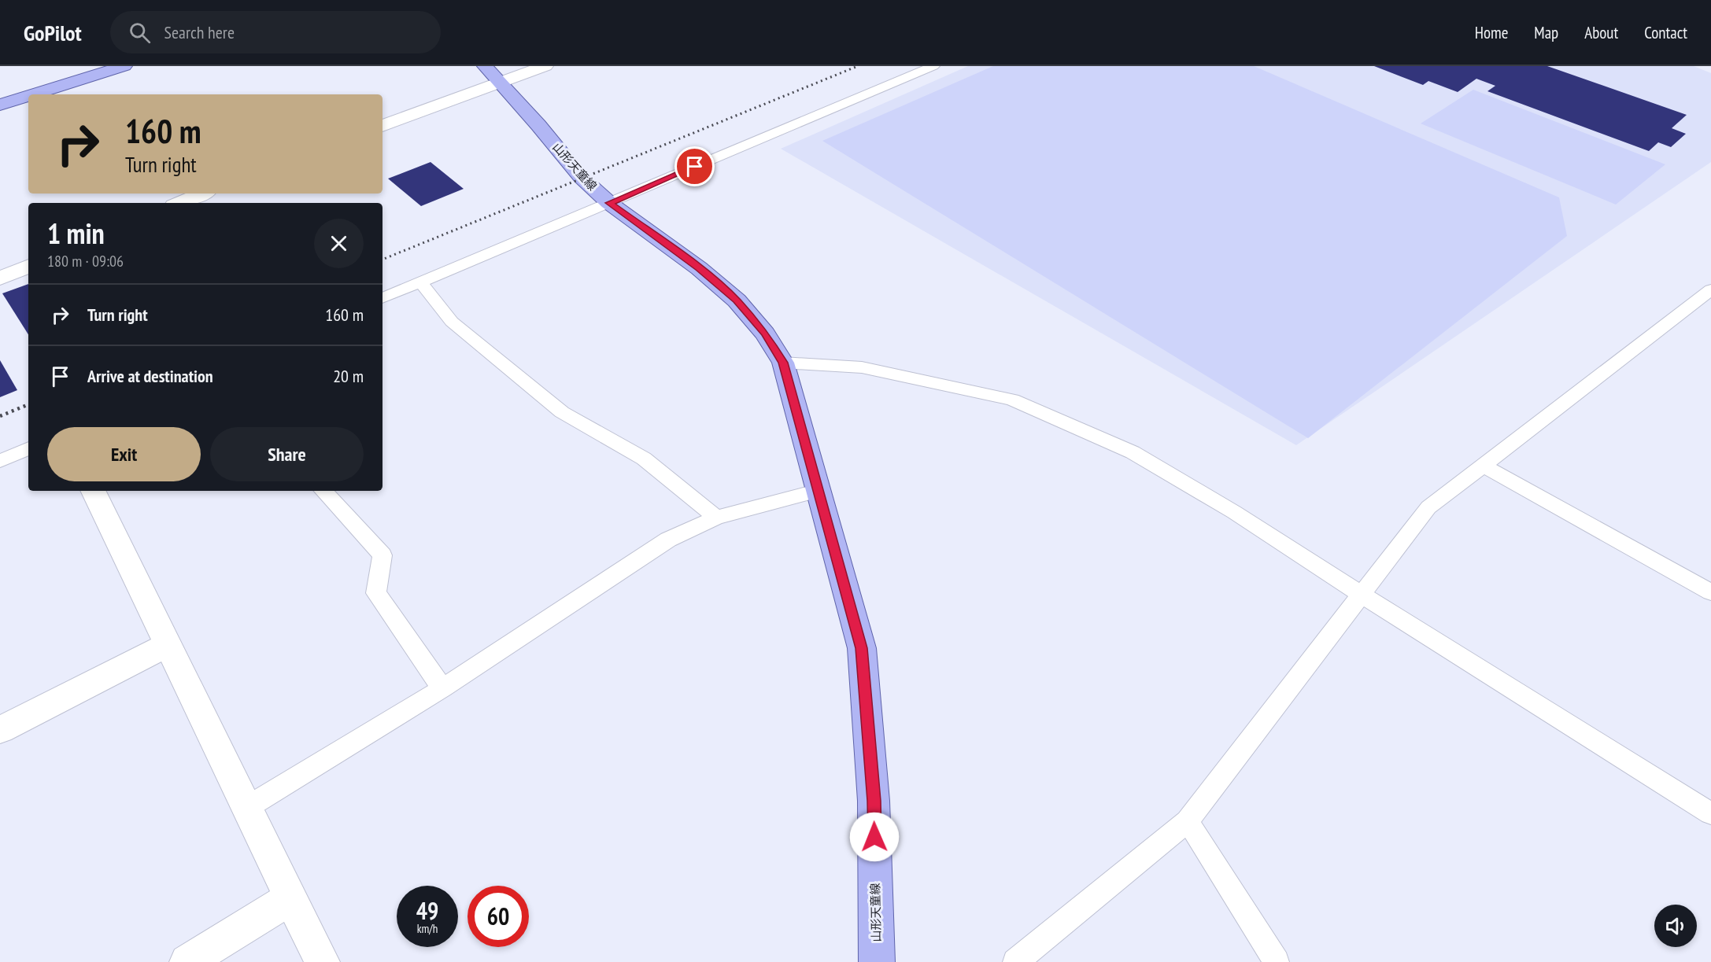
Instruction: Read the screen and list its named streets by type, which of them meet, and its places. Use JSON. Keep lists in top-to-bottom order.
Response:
{
  "streets": {
    "main road": ["山形天童線"]
  },
  "page": {
    "header": "GoPilot",
    "search": "Search here",
    "nav": [
      "Home",
      "Map",
      "About",
      "Contact"
    ],
    "turn": ["160 m", "Turn right"],
    "heading": ["1 min", "180 m · 09:06"],
    "list": [
      {
        "name": "Turn right",
        "value": "160 m"
      },
      {
        "name": "Arrive at destination",
        "value": "20 m"
      }
    ],
    "buttons": ["Exit", "Share"],
    "speed": "49 km/h",
    "limit": "60"
  }
}
